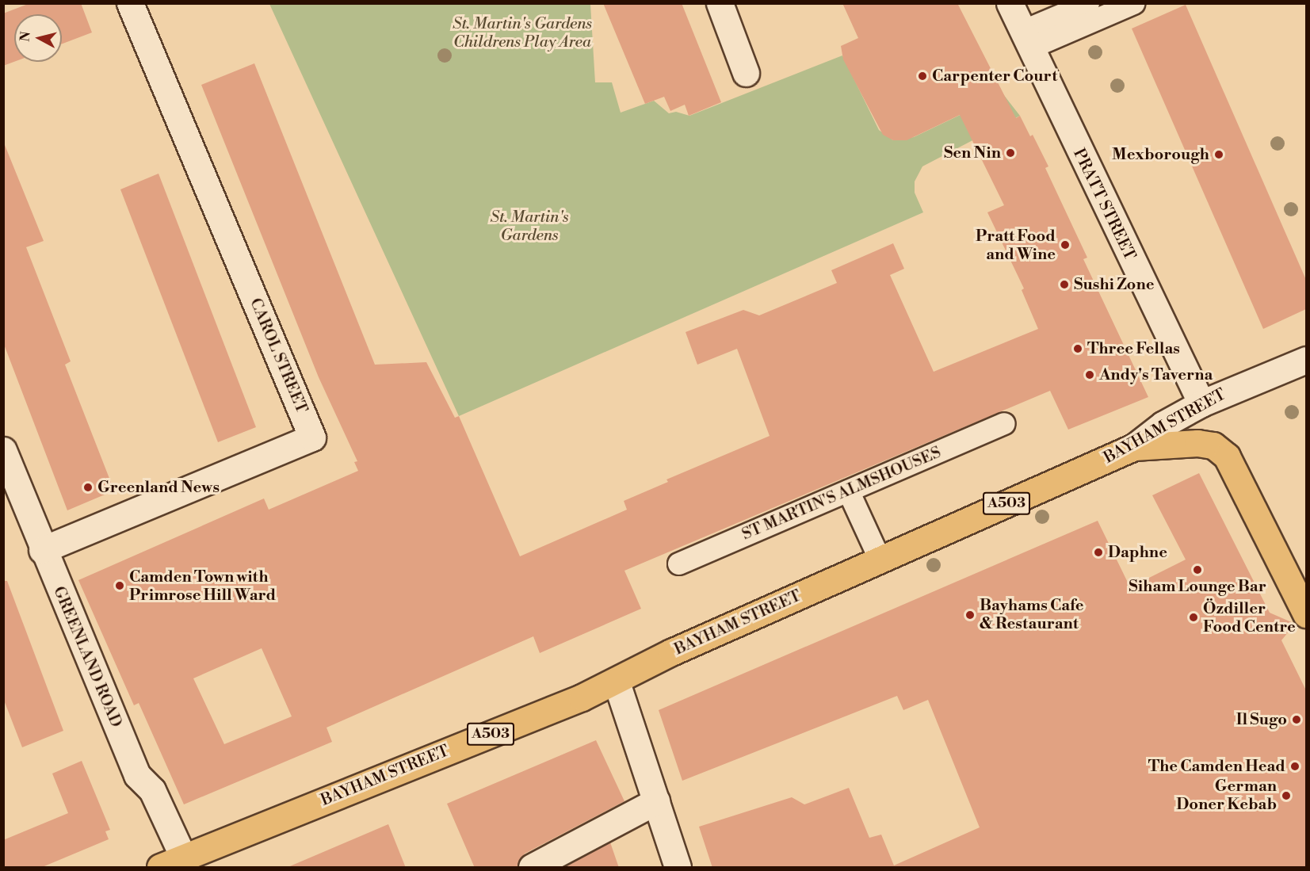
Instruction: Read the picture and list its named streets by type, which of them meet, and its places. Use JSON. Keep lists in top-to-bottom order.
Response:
{
  "streets": {
    "main road": ["BAYHAM STREET", "A503"],
    "street": ["PRATT STREET", "CAROL STREET", "GREENLAND ROAD"],
    "lane": ["ST MARTIN'S ALMSHOUSES"]
  },
  "crossings": [
    ["PRATT STREET", "BAYHAM STREET"],
    ["CAROL STREET", "GREENLAND ROAD"],
    ["BAYHAM STREET", "A503"],
    ["BAYHAM STREET", "GREENLAND ROAD"]
  ],
  "parks": ["St. Martin's Gardens Childrens Play Area", "St. Martin's Gardens"],
  "places": [
    "Carpenter Court",
    "Sen Nin",
    "Mexborough",
    "Pratt Food and Wine",
    "Sushi Zone",
    "Three Fellas",
    "Andy's Taverna",
    "Greenland News",
    "Daphne",
    "Siham Lounge Bar",
    "Camden Town with Primrose Hill Ward",
    "Bayhams Cafe & Restaurant",
    "Özdiller Food Centre",
    "Il Sugo",
    "The Camden Head",
    "German Doner Kebab"
  ],
  "north": "left"
}
